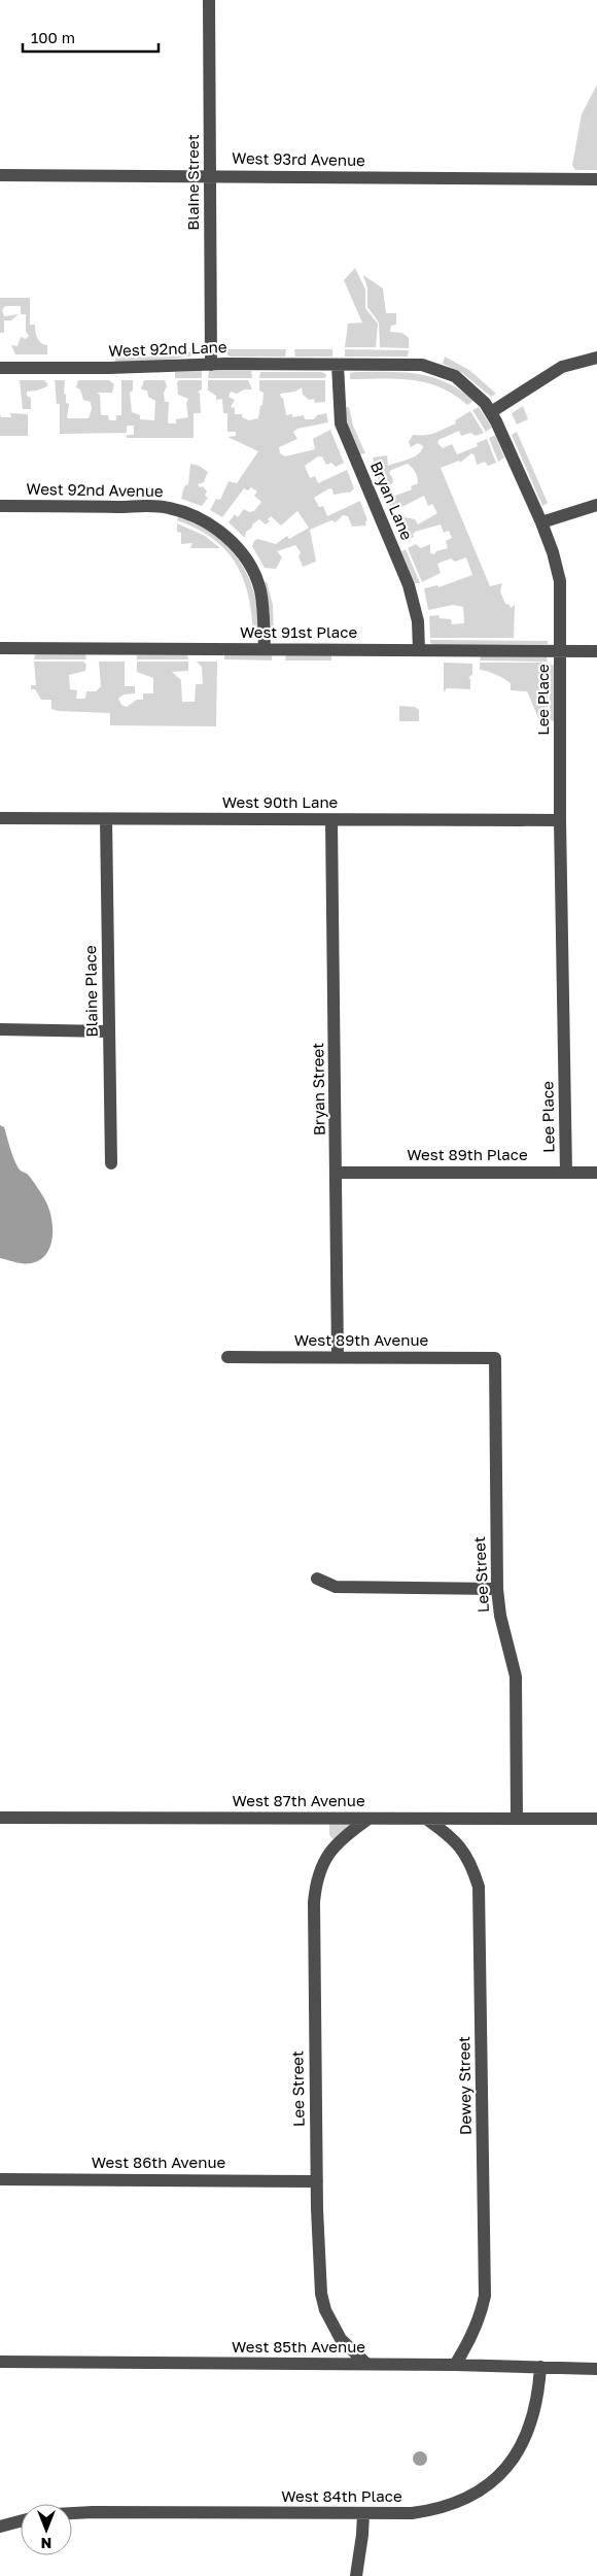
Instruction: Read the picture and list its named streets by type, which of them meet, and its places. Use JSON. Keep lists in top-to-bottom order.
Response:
{
  "streets": {
    "street": [
      "West 93rd Avenue",
      "Blaine Street",
      "West 92nd Lane",
      "West 92nd Avenue",
      "Bryan Lane",
      "West 91st Place",
      "Lee Place",
      "West 90th Lane",
      "Blaine Place",
      "Bryan Street",
      "West 89th Place",
      "West 89th Avenue",
      "Lee Street",
      "West 87th Avenue",
      "Dewey Street",
      "West 86th Avenue",
      "West 85th Avenue",
      "West 84th Place"
    ]
  },
  "crossings": [
    ["West 93rd Avenue", "Blaine Street"],
    ["Blaine Street", "West 92nd Lane"],
    ["West 92nd Lane", "Bryan Lane"],
    ["West 92nd Lane", "Lee Place"],
    ["West 92nd Avenue", "West 91st Place"],
    ["Bryan Lane", "West 91st Place"],
    ["Bryan Lane", "Lee Place"],
    ["West 91st Place", "Lee Place"],
    ["Lee Place", "West 90th Lane"],
    ["Lee Place", "West 89th Place"],
    ["West 90th Lane", "Blaine Place"],
    ["West 90th Lane", "Bryan Street"],
    ["Bryan Street", "West 89th Place"],
    ["Bryan Street", "West 89th Avenue"],
    ["West 89th Avenue", "Lee Street"],
    ["Lee Street", "West 87th Avenue"],
    ["Lee Street", "West 86th Avenue"],
    ["Lee Street", "West 85th Avenue"],
    ["West 87th Avenue", "Dewey Street"],
    ["Dewey Street", "West 85th Avenue"],
    ["West 85th Avenue", "West 84th Place"]
  ],
  "scale_bar": "100 m",
  "north": "bottom"
}
